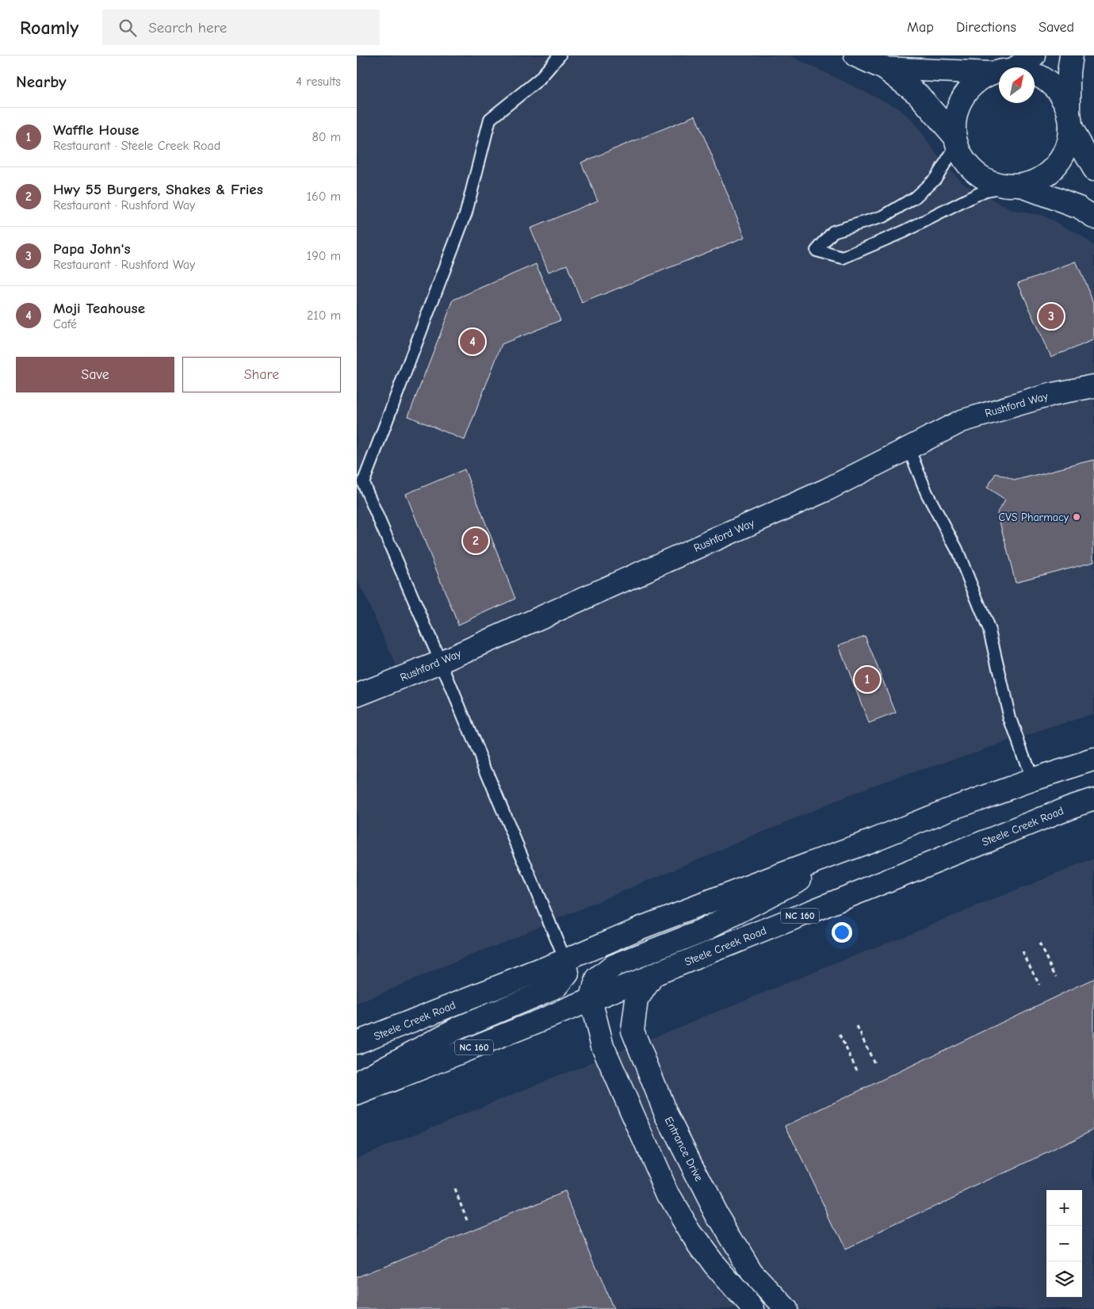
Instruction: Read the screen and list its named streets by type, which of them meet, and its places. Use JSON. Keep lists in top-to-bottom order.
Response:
{
  "streets": {
    "street": [
      "Rushford Way",
      "Steele Creek Road",
      "NC 160",
      "Entrance Drive"
    ]
  },
  "crossings": [
    ["Steele Creek Road", "Entrance Drive"]
  ],
  "places": ["CVS Pharmacy"],
  "north": "top right",
  "page": {
    "header": "Roamly",
    "search": "Search here",
    "nav": ["Map", "Directions", "Saved"],
    "heading": ["Nearby", "4 results"],
    "list": [
      {
        "mark": "1",
        "name": "Waffle House",
        "note": "Restaurant · Steele Creek Road",
        "value": "80 m"
      },
      {
        "mark": "2",
        "name": "Hwy 55 Burgers, Shakes & Fries",
        "note": "Restaurant · Rushford Way",
        "value": "160 m"
      },
      {
        "mark": "3",
        "name": "Papa John's",
        "note": "Restaurant · Rushford Way",
        "value": "190 m"
      },
      {
        "mark": "4",
        "name": "Moji Teahouse",
        "note": "Café",
        "value": "210 m"
      }
    ],
    "pins": [
      "3",
      "4",
      "2",
      "1"
    ],
    "buttons": ["Save", "Share"],
    "map_buttons": ["+", "−"]
  }
}
